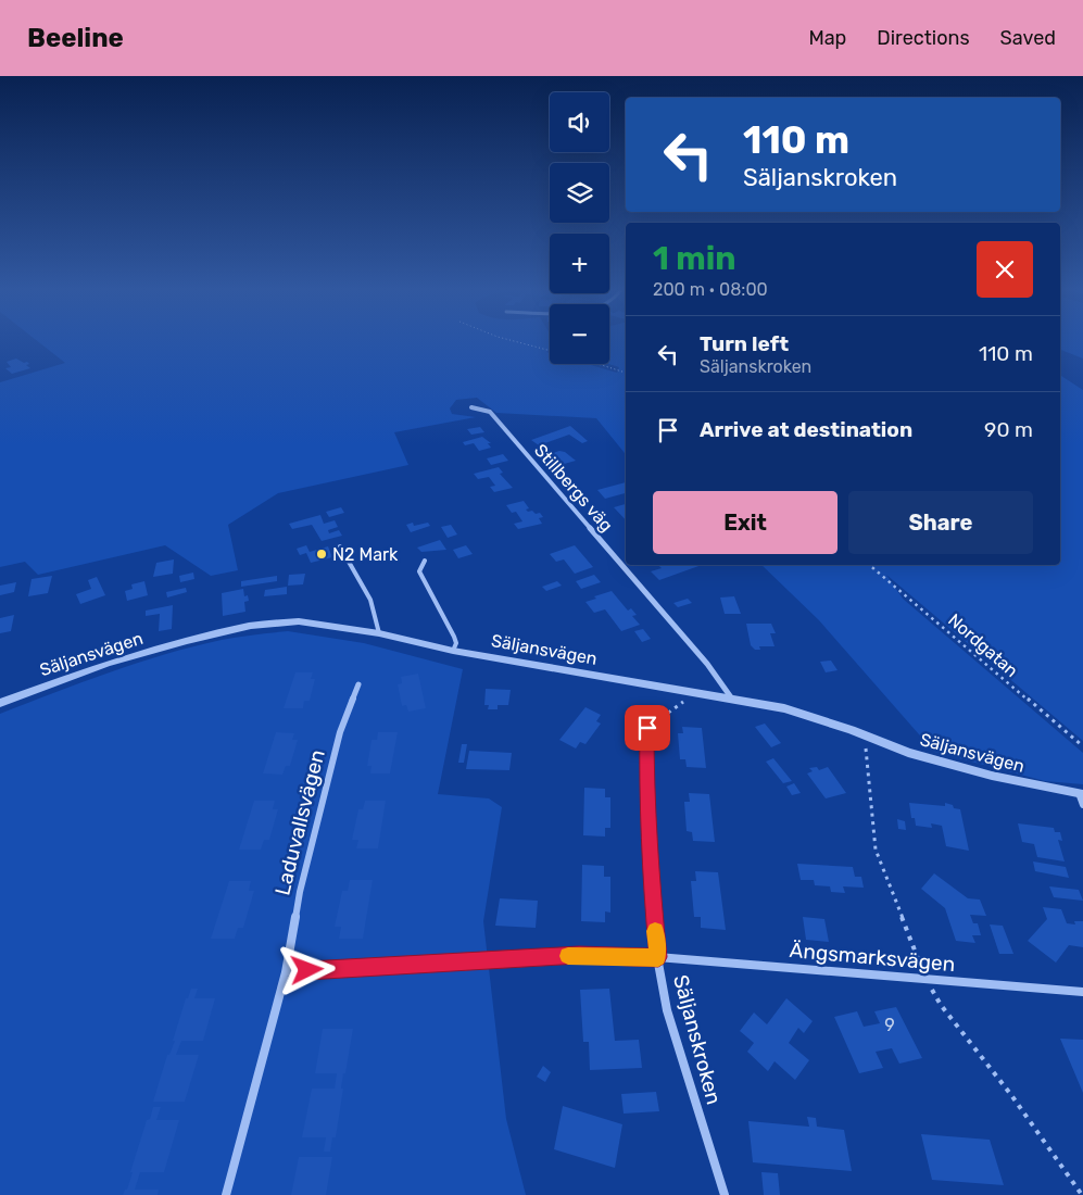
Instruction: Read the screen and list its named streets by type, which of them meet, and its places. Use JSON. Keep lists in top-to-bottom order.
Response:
{
  "streets": {
    "street": [
      "Stillbergs väg",
      "Säljansvägen",
      "Laduvallsvägen",
      "Ängsmarksvägen",
      "Säljanskroken"
    ],
    "path": ["Nordgatan"]
  },
  "crossings": [
    ["Stillbergs väg", "Säljansvägen"],
    ["Ängsmarksvägen", "Säljanskroken"]
  ],
  "places": ["N2 Mark"],
  "house_numbers": ["9"],
  "page": {
    "header": "Beeline",
    "nav": ["Map", "Directions", "Saved"],
    "map_buttons": ["+", "−"],
    "turn": ["110 m", "Säljanskroken"],
    "heading": ["1 min", "200 m · 08:00"],
    "list": [
      {
        "name": "Turn left",
        "note": "Säljanskroken",
        "value": "110 m"
      },
      {
        "name": "Arrive at destination",
        "value": "90 m"
      }
    ],
    "buttons": ["Exit", "Share"]
  }
}
